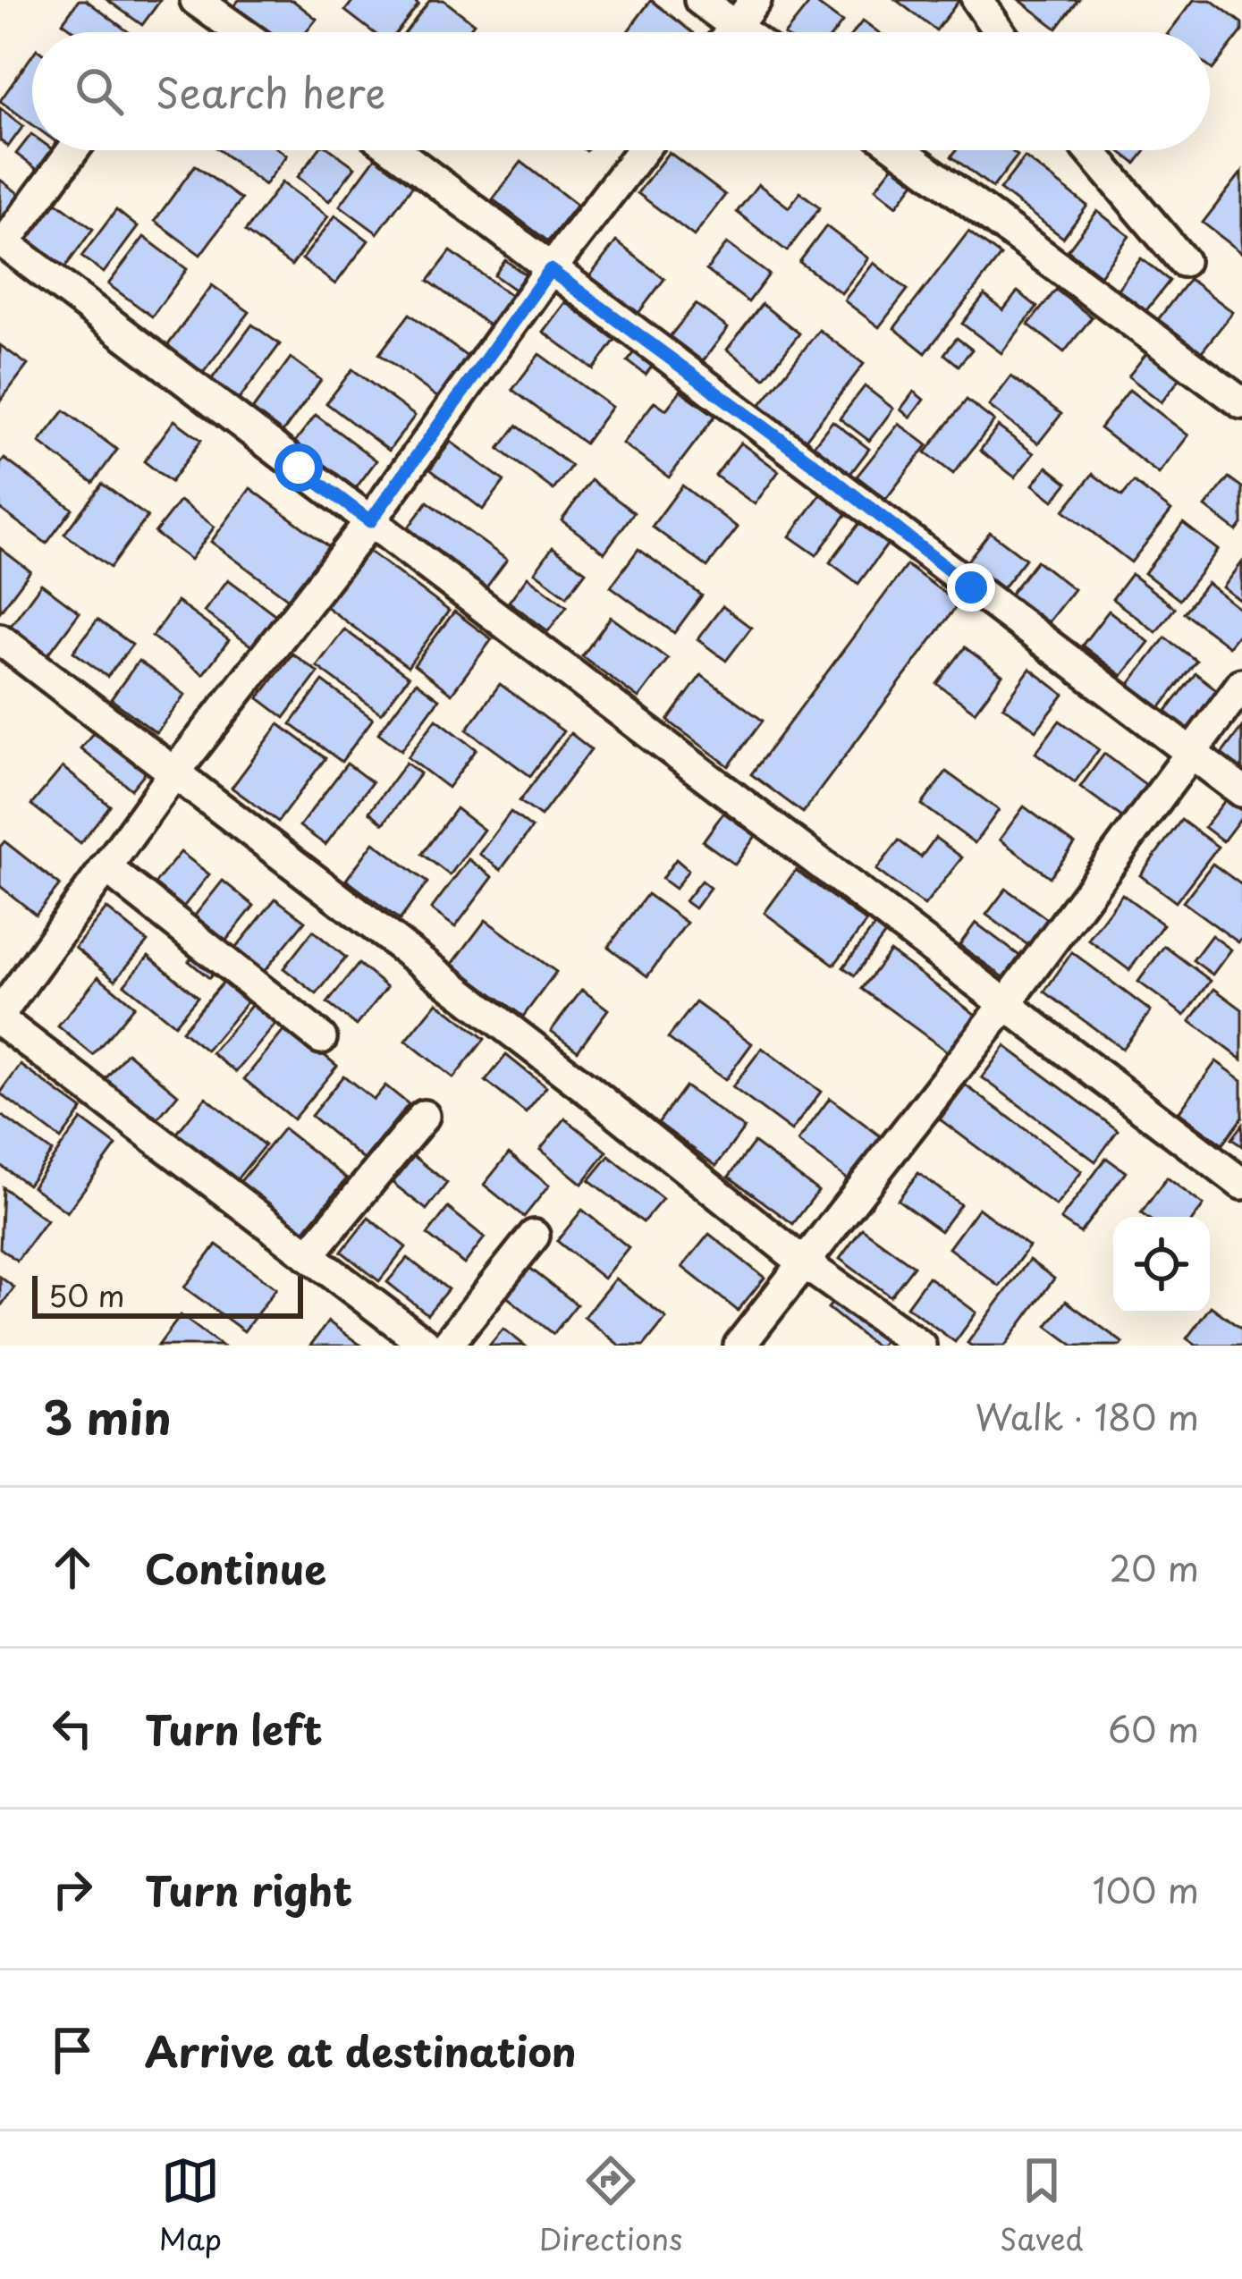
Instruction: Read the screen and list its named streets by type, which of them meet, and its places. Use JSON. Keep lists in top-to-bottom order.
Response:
{
  "scale_bar": "50 m",
  "page": {
    "search": "Search here",
    "scale": "50 m",
    "heading": ["3 min", "Walk · 180 m"],
    "list": [
      ["Continue", "20 m"],
      ["Turn left", "60 m"],
      ["Turn right", "100 m"],
      "Arrive at destination"
    ],
    "nav": ["Map", "Directions", "Saved"]
  }
}
